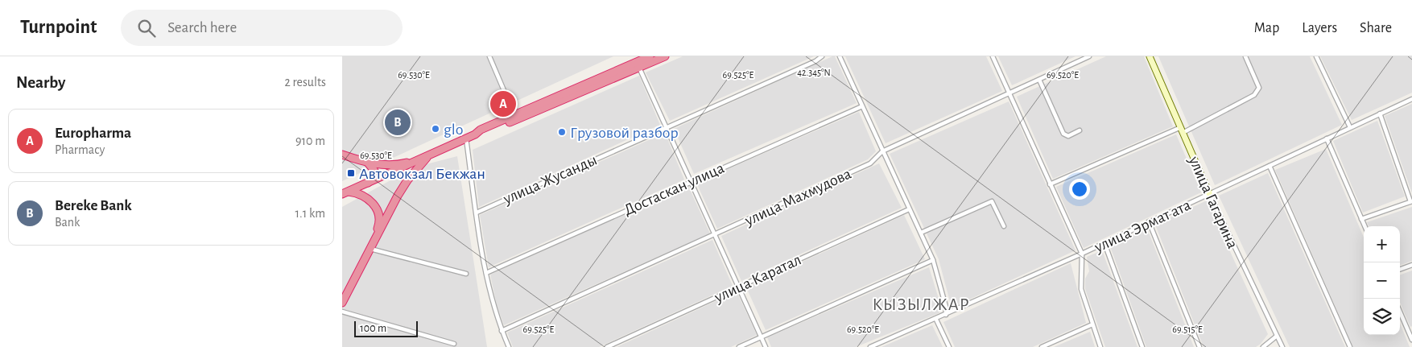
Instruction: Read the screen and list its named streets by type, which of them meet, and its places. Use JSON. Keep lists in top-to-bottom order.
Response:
{
  "streets": {
    "street": [
      "улица Жусанды",
      "Достаскан улица",
      "улица Махмудова",
      "улица Гагарина",
      "улица Эрмат ата",
      "улица Каратал"
    ]
  },
  "crossings": [
    ["улица Гагарина", "улица Эрмат ата"]
  ],
  "districts": ["КЫЗЫЛЖАР"],
  "places": {
    "other": ["glo", "Грузовой разбор"],
    "transit": ["Автовокзал Бекжан"]
  },
  "scale_bar": "100 m",
  "page": {
    "header": "Turnpoint",
    "search": "Search here",
    "nav": ["Map", "Layers", "Share"],
    "heading": ["Nearby", "2 results"],
    "pins": ["A", "B"],
    "list": [
      {
        "mark": "A",
        "name": "Europharma",
        "note": "Pharmacy",
        "value": "910 m"
      },
      {
        "mark": "B",
        "name": "Bereke Bank",
        "note": "Bank",
        "value": "1.1 km"
      }
    ],
    "map_buttons": ["+", "−"],
    "scale": "100 m"
  },
  "coordinates": [
    "42.345°N",
    "69.530°E",
    "69.525°E",
    "69.520°E",
    "69.515°E"
  ]
}
